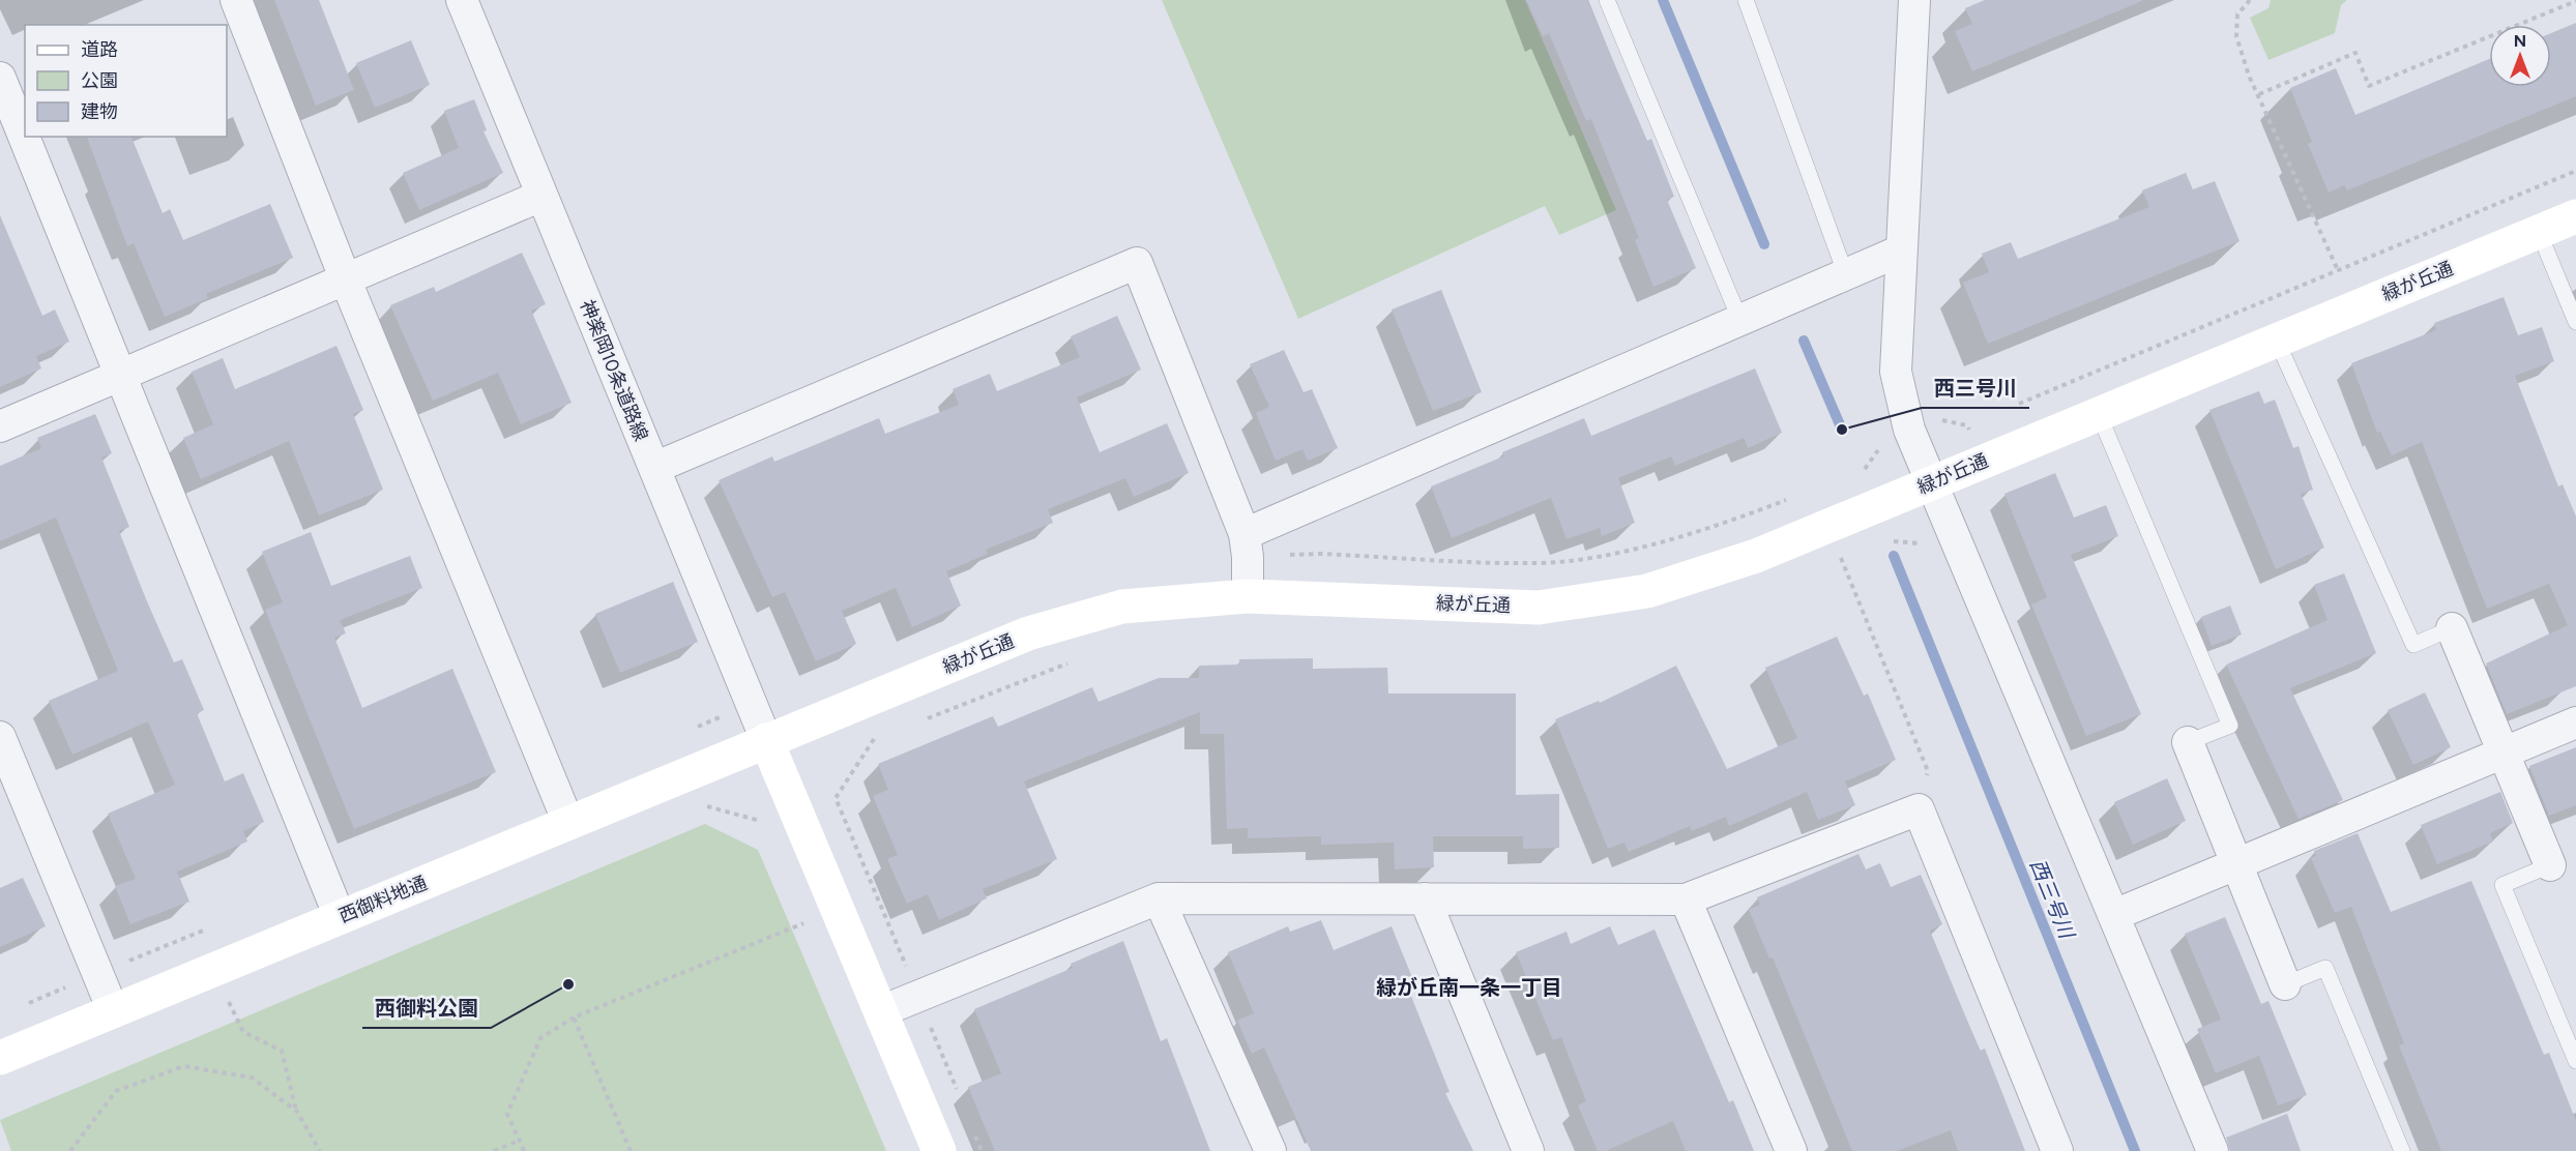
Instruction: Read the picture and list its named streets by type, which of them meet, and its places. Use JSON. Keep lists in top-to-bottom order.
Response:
{
  "streets": {
    "street": ["緑が丘通", "神楽岡10条道路線", "西御料地通"]
  },
  "crossings": [
    ["緑が丘通", "神楽岡10条道路線"],
    ["緑が丘通", "西御料地通"],
    ["神楽岡10条道路線", "西御料地通"]
  ],
  "districts": ["緑が丘南一条一丁目"],
  "water": ["西三号川"],
  "places": ["西三号川", "西御料公園"],
  "legend": ["道路", "公園", "建物"],
  "north": "top"
}
